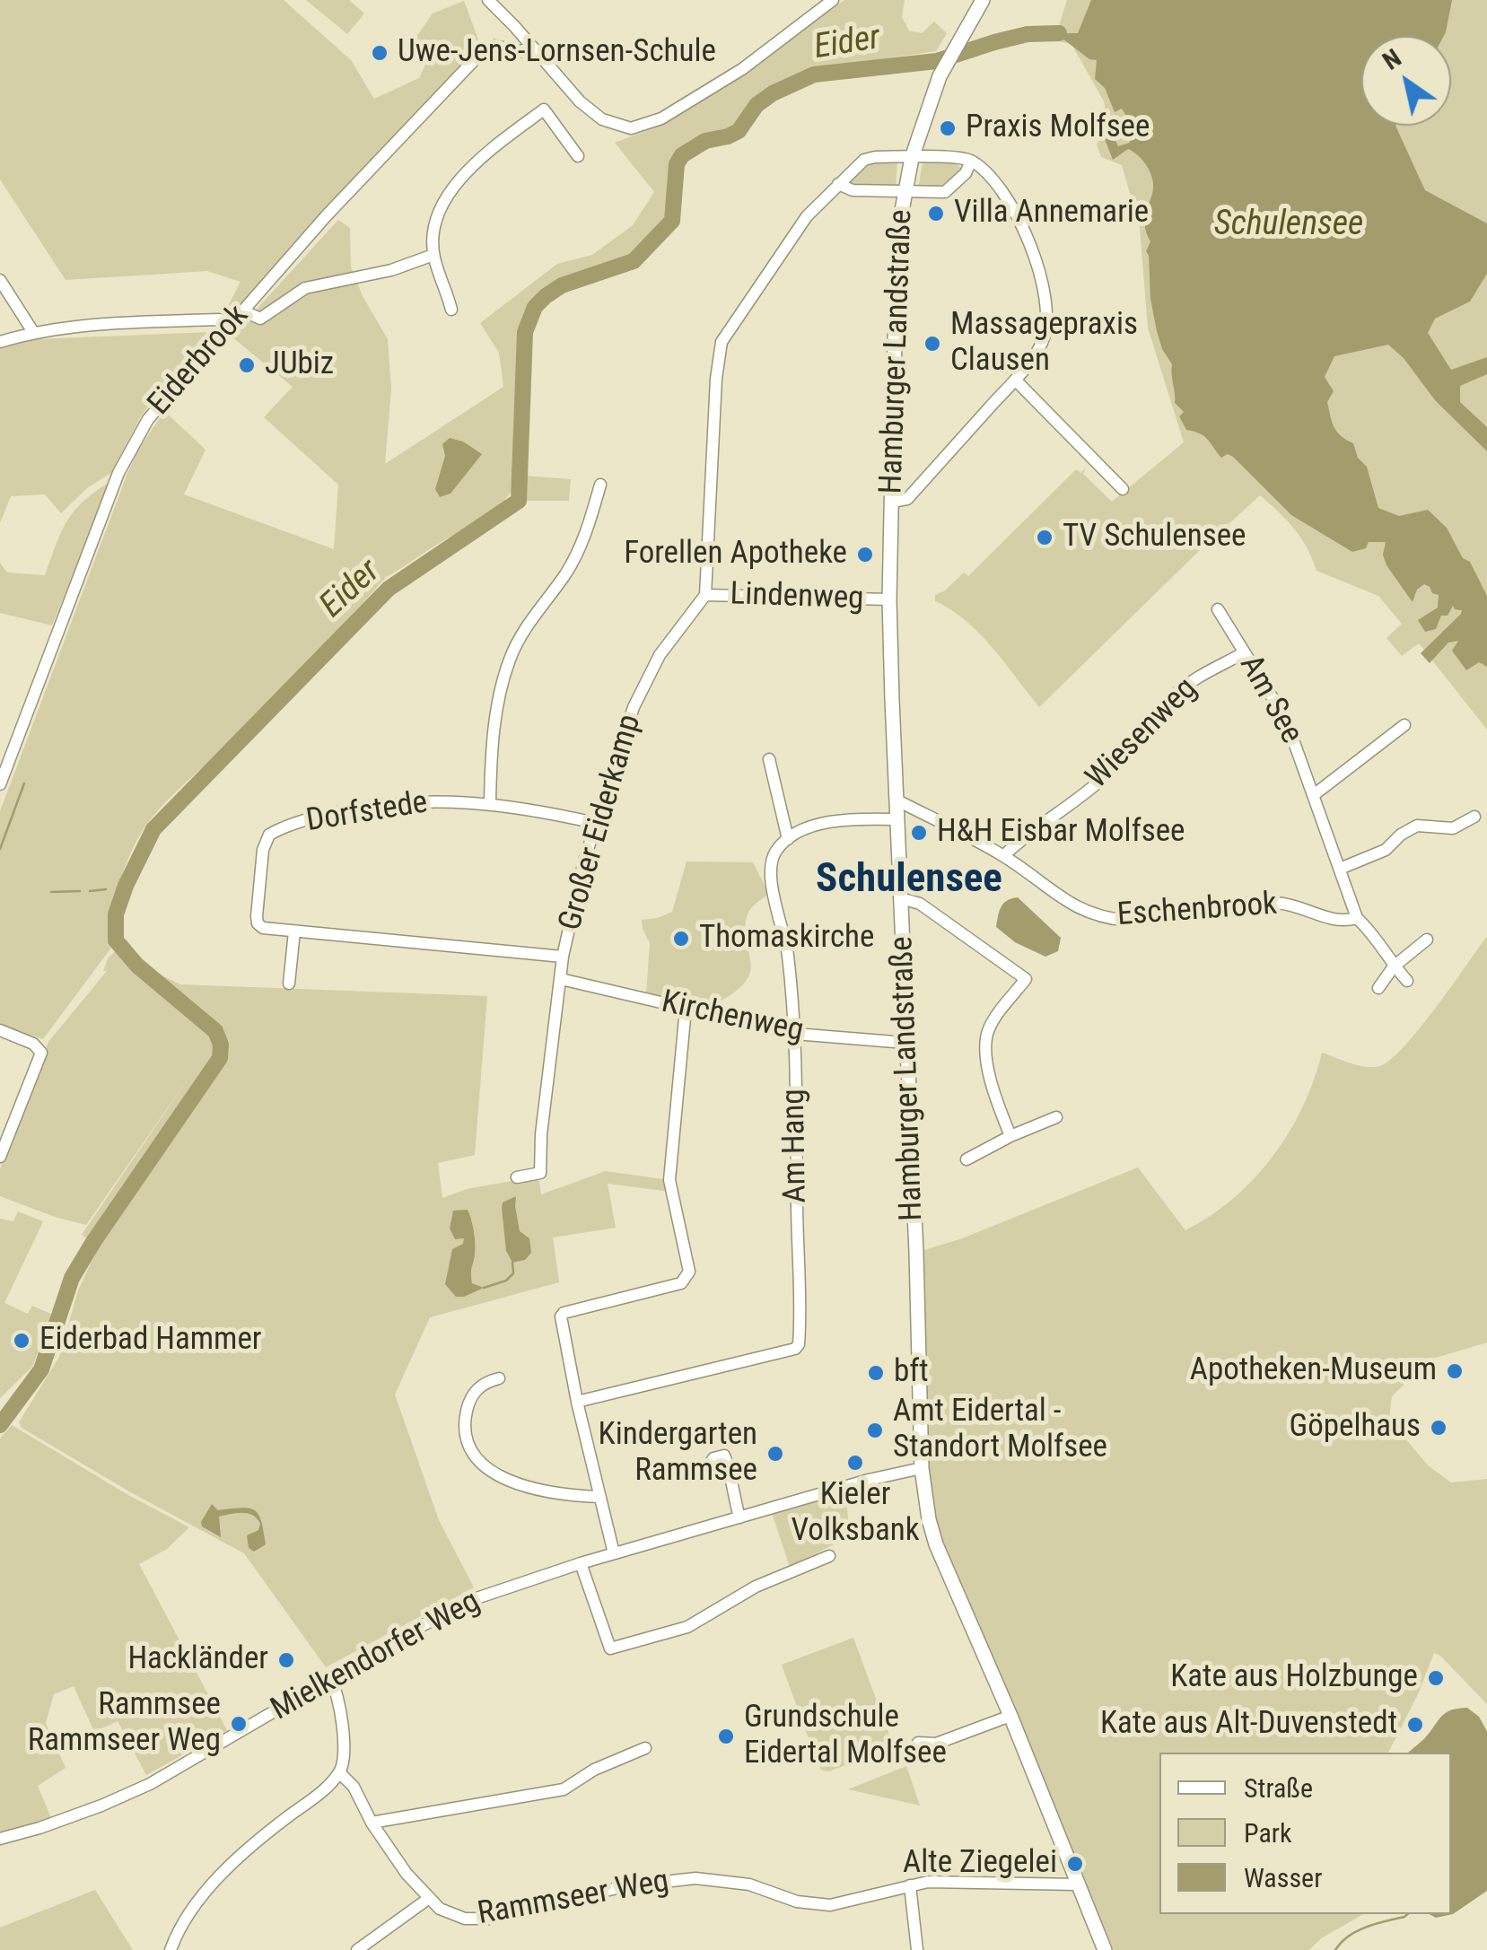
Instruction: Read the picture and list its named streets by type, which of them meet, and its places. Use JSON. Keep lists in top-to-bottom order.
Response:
{
  "streets": {
    "main road": ["Hamburger Landstraße"],
    "street": [
      "Eiderbrook",
      "Lindenweg",
      "Am See",
      "Wiesenweg",
      "Dorfstede",
      "Großer Eiderkamp",
      "Eschenbrook",
      "Kirchenweg",
      "Am Hang",
      "Mielkendorfer Weg",
      "Rammseer Weg"
    ]
  },
  "crossings": [
    ["Hamburger Landstraße", "Lindenweg"],
    ["Hamburger Landstraße", "Eschenbrook"],
    ["Hamburger Landstraße", "Kirchenweg"],
    ["Hamburger Landstraße", "Mielkendorfer Weg"],
    ["Hamburger Landstraße", "Rammseer Weg"],
    ["Lindenweg", "Großer Eiderkamp"],
    ["Am See", "Wiesenweg"],
    ["Am See", "Eschenbrook"],
    ["Wiesenweg", "Eschenbrook"],
    ["Dorfstede", "Großer Eiderkamp"],
    ["Großer Eiderkamp", "Kirchenweg"],
    ["Kirchenweg", "Am Hang"]
  ],
  "districts": ["Schulensee"],
  "water": ["Eider", "Schulensee"],
  "places": [
    "Uwe-Jens-Lornsen-Schule",
    "Praxis Molfsee",
    "Villa Annemarie",
    "Massagepraxis Clausen",
    "JUbiz",
    "TV Schulensee",
    "Forellen Apotheke",
    "H&H Eisbar Molfsee",
    "Thomaskirche",
    "Eiderbad Hammer",
    "Apotheken-Museum",
    "bft",
    "Göpelhaus",
    "Amt Eidertal - Standort Molfsee",
    "Kindergarten Rammsee",
    "Kieler Volksbank",
    "Hackländer",
    "Kate aus Holzbunge",
    "Rammsee Rammseer Weg",
    "Kate aus Alt-Duvenstedt",
    "Grundschule Eidertal Molfsee",
    "Alte Ziegelei"
  ],
  "legend": ["Straße", "Park", "Wasser"],
  "north": "top left"
}
